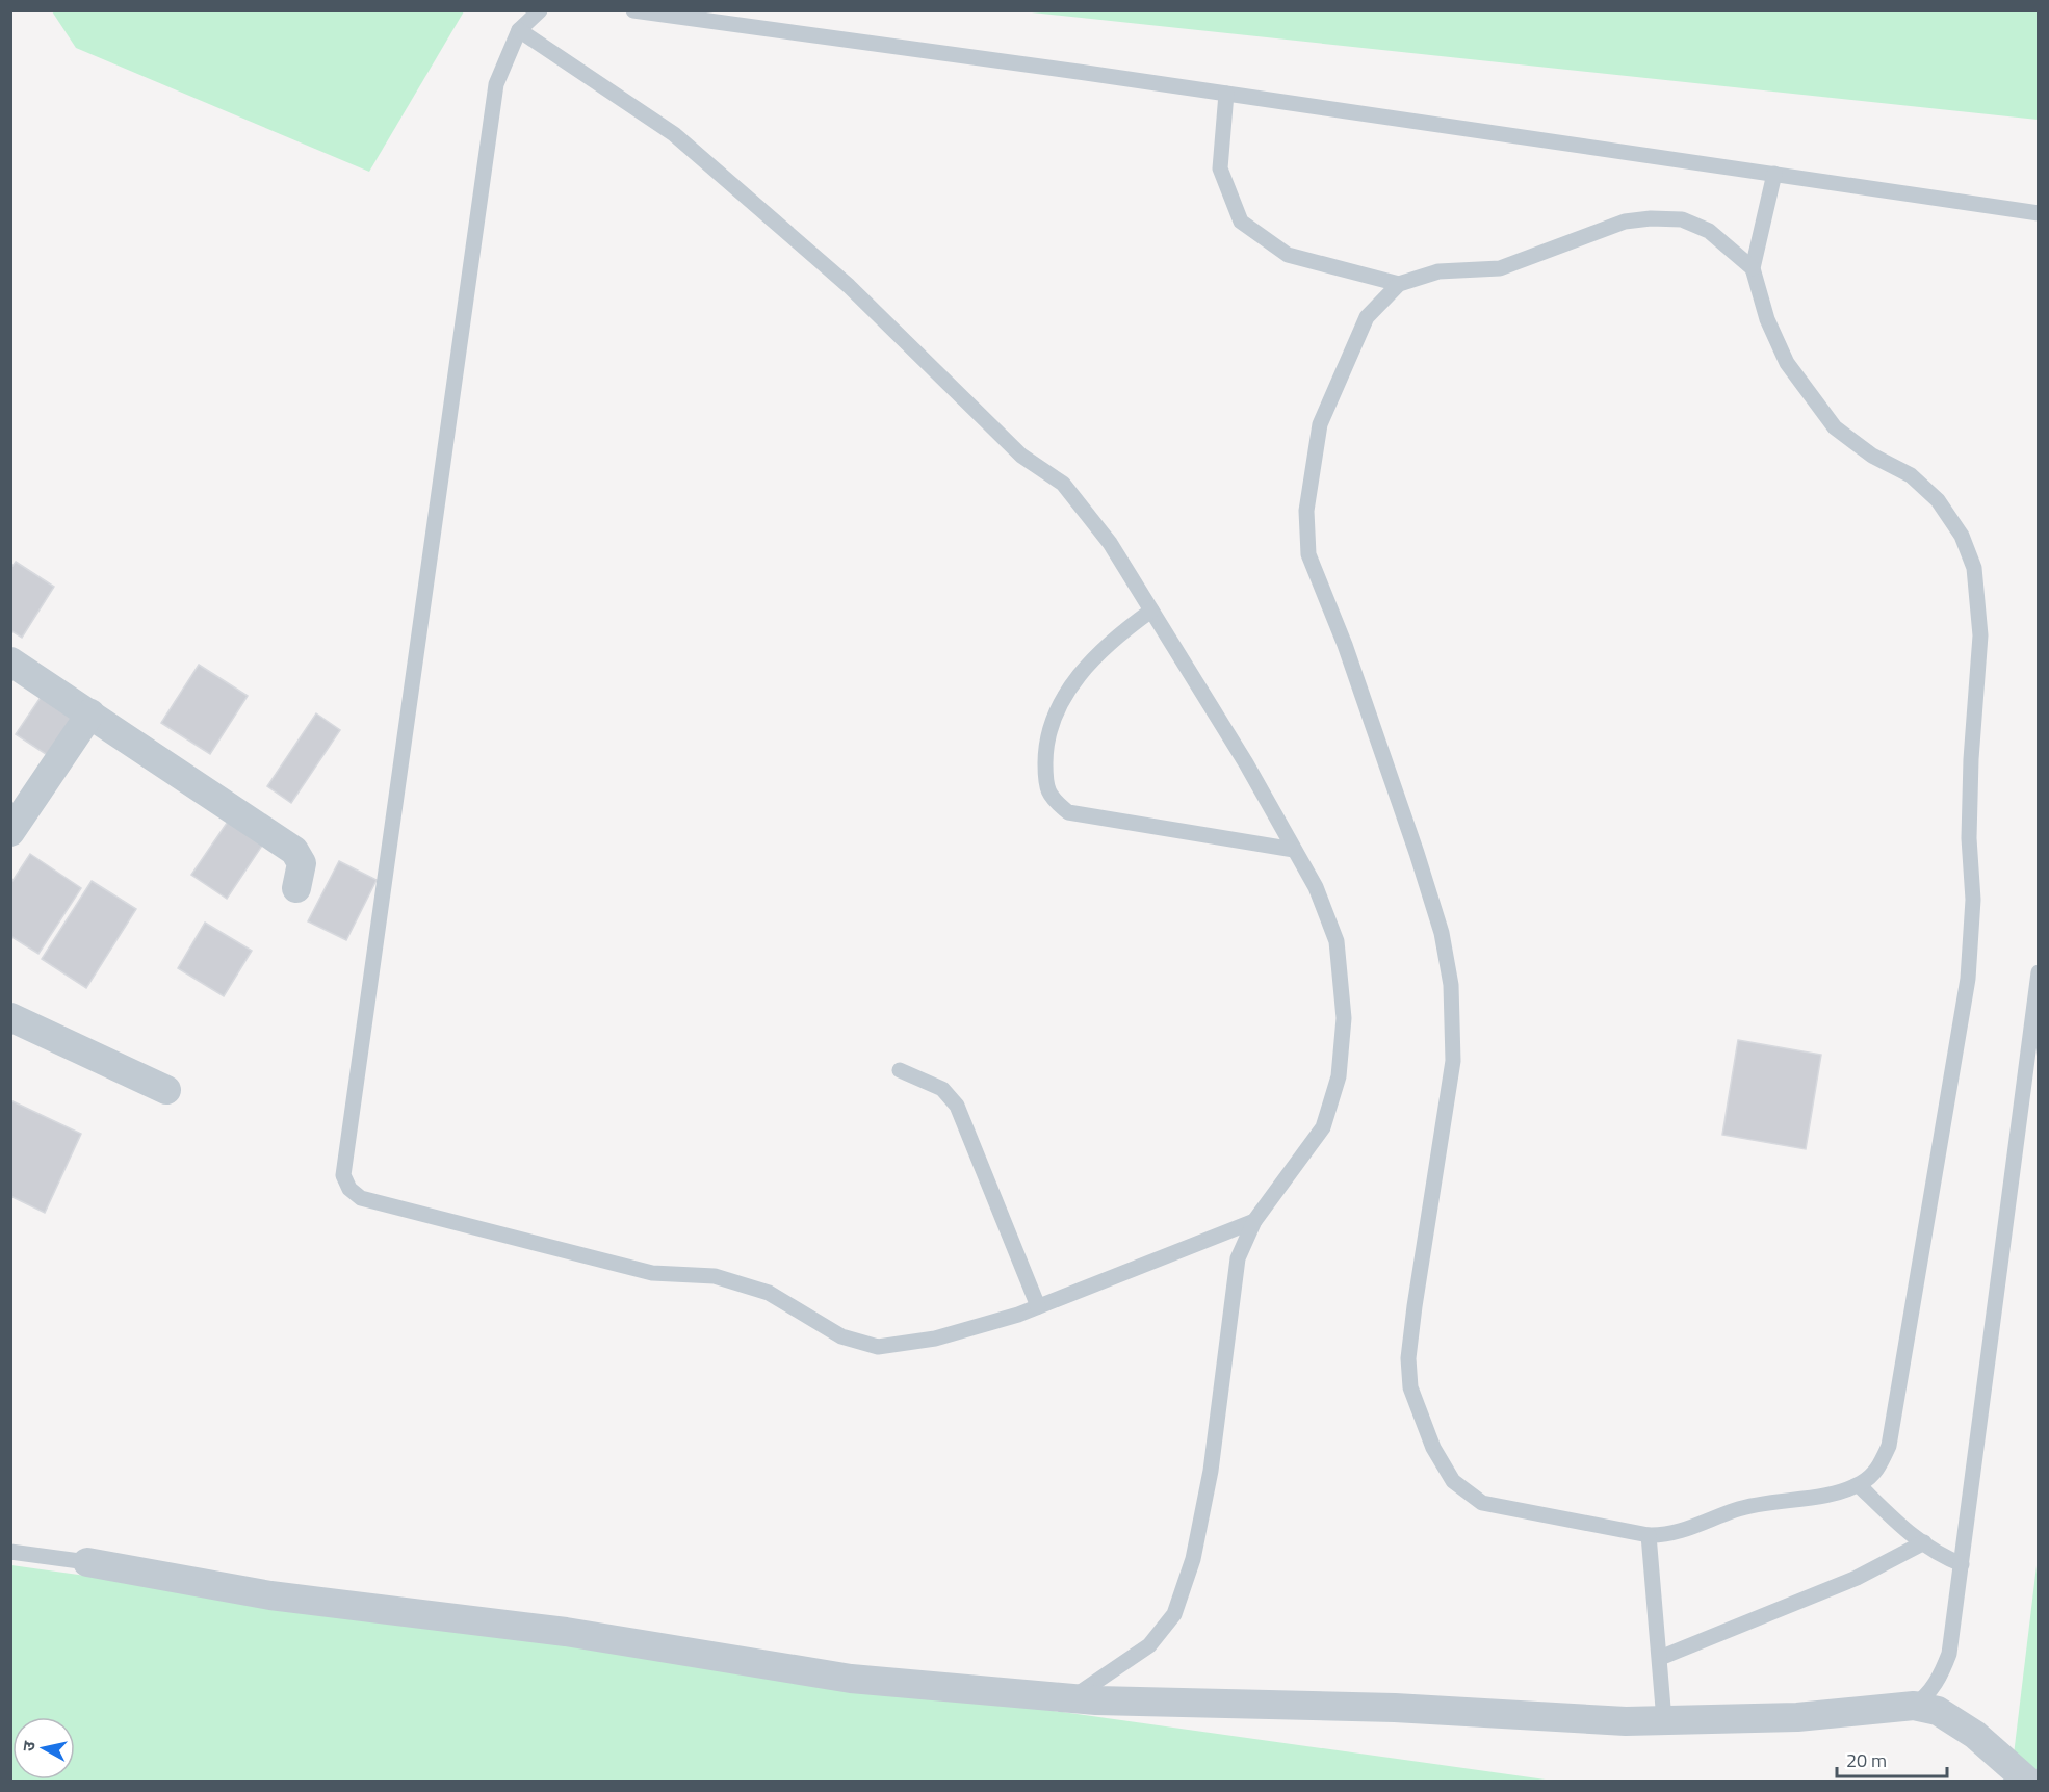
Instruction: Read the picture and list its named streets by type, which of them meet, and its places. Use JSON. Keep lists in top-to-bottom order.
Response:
{
  "scale_bar": "20 m",
  "north": "left"
}
